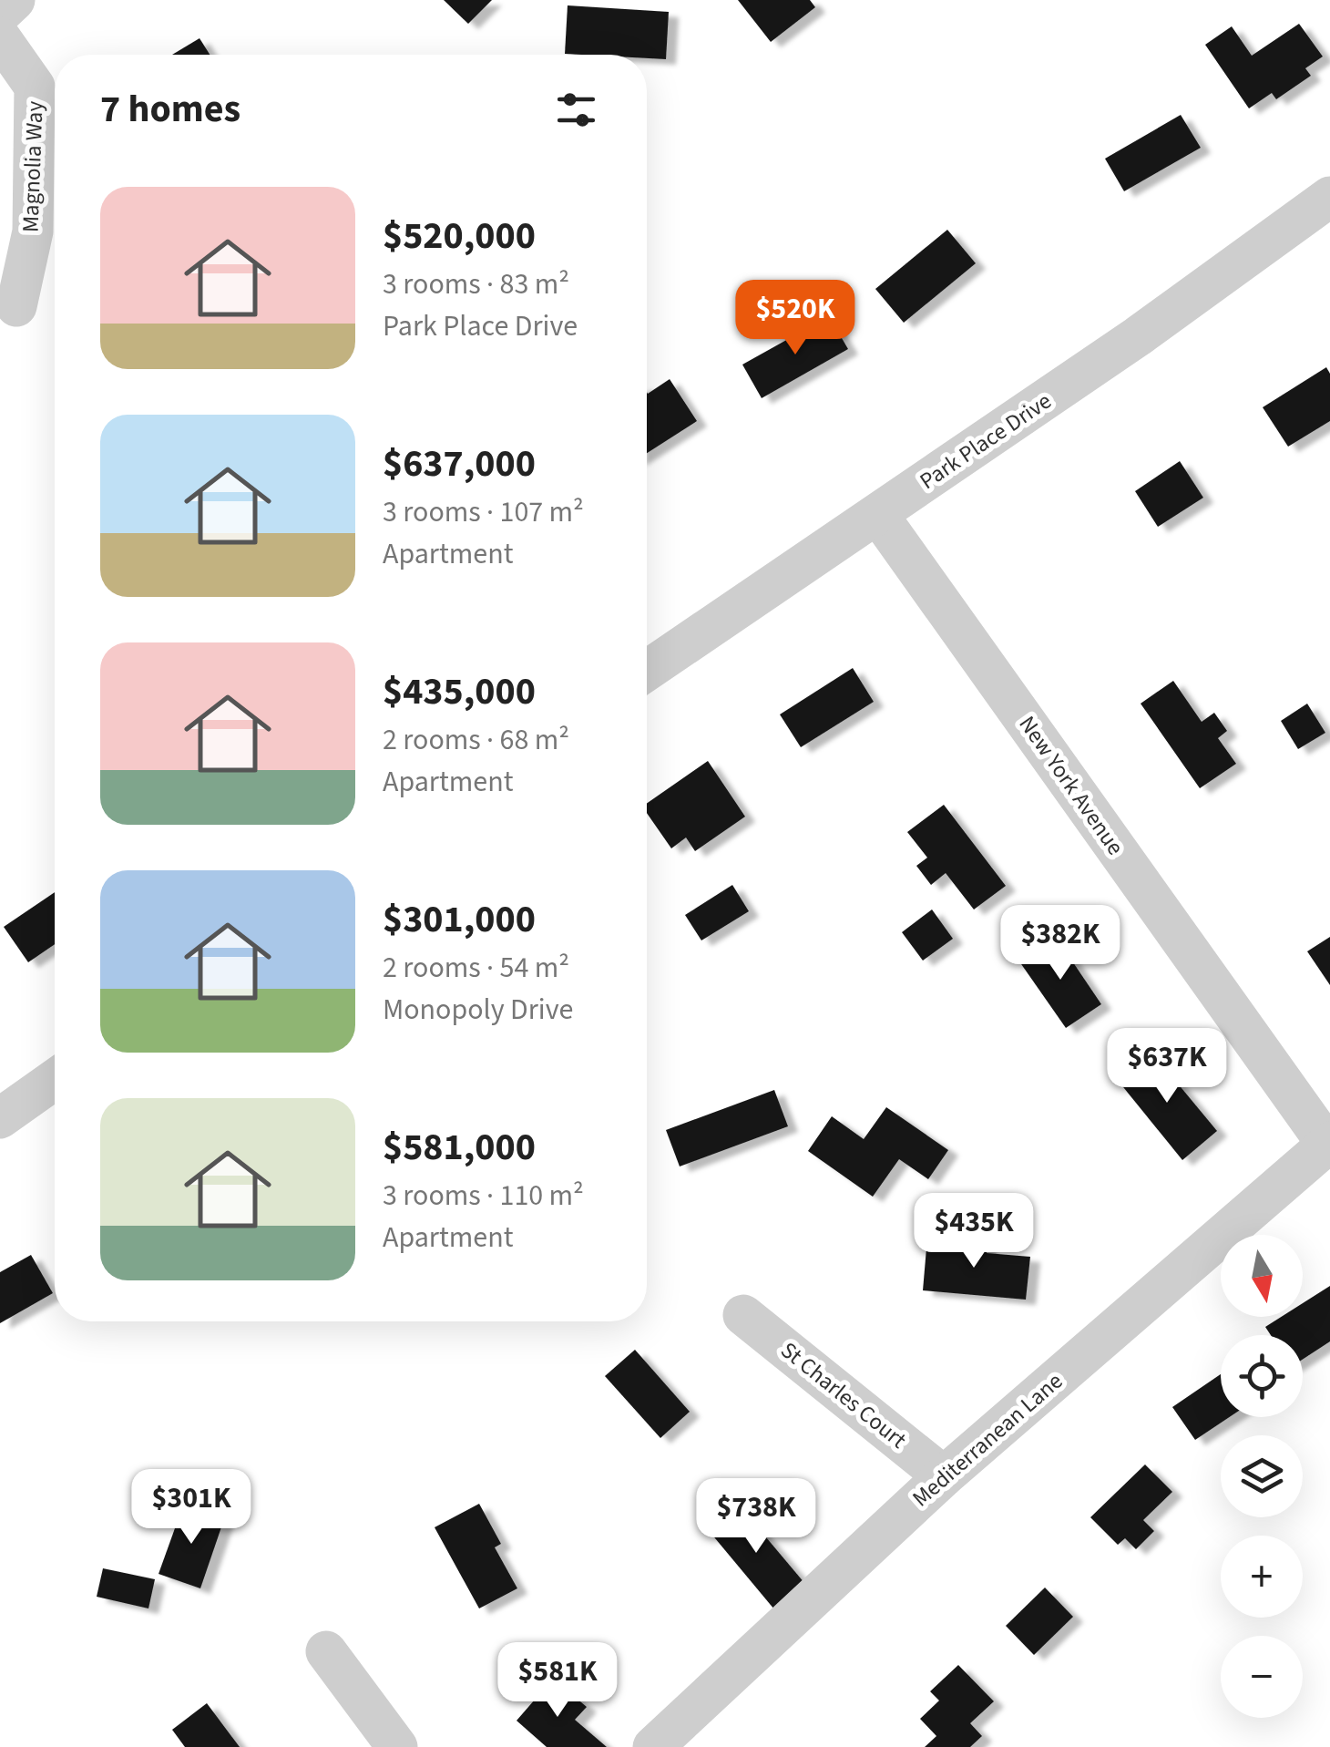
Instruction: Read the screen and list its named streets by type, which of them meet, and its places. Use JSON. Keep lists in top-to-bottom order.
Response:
{
  "streets": {
    "street": [
      "Magnolia Way",
      "Park Place Drive",
      "New York Avenue",
      "St Charles Court",
      "Mediterranean Lane"
    ]
  },
  "crossings": [
    ["Park Place Drive", "New York Avenue"],
    ["New York Avenue", "Mediterranean Lane"],
    ["St Charles Court", "Mediterranean Lane"]
  ],
  "north": "bottom",
  "page": {
    "heading": "7 homes",
    "list": [
      {
        "name": "$520,000",
        "note": "3 rooms · 83 m² · Park Place Drive"
      },
      {
        "name": "$637,000",
        "note": "3 rooms · 107 m² · Apartment"
      },
      {
        "name": "$435,000",
        "note": "2 rooms · 68 m² · Apartment"
      },
      {
        "name": "$301,000",
        "note": "2 rooms · 54 m² · Monopoly Drive"
      },
      {
        "name": "$581,000",
        "note": "3 rooms · 110 m² · Apartment"
      }
    ],
    "price": [
      "$520K",
      "$382K",
      "$637K",
      "$435K",
      "$301K",
      "$738K",
      "$581K"
    ],
    "map_buttons": ["+", "−"]
  }
}
